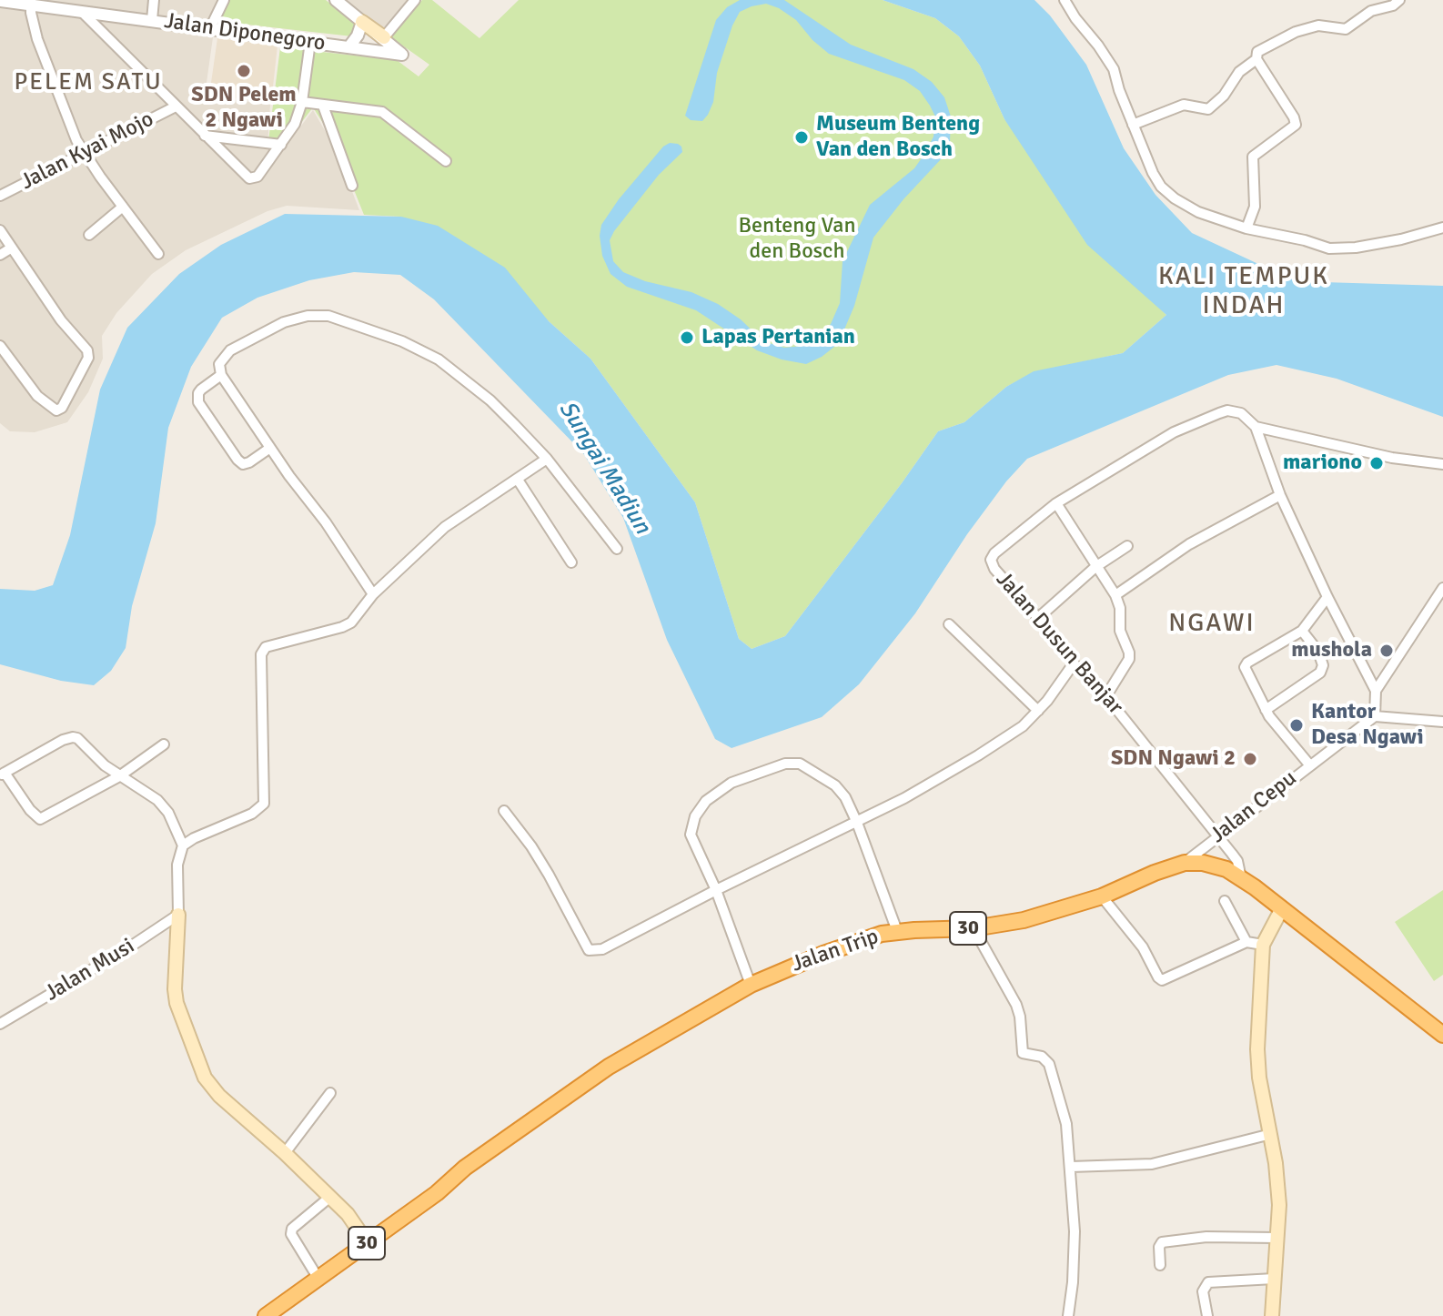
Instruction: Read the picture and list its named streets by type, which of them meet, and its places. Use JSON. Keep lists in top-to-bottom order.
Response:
{
  "streets": {
    "highway": ["30", "Jalan Trip"],
    "street": [
      "Jalan Diponegoro",
      "Jalan Kyai Mojo",
      "Jalan Dusun Banjar",
      "Jalan Cepu",
      "Jalan Musi"
    ]
  },
  "crossings": [
    ["Jalan Dusun Banjar", "Jalan Cepu"],
    ["Jalan Dusun Banjar", "Jalan Trip"],
    ["Jalan Cepu", "Jalan Trip"]
  ],
  "districts": ["PELEM SATU", "KALI TEMPUK INDAH", "NGAWI"],
  "water": ["Sungai Madiun"],
  "parks": ["Benteng Van den Bosch"],
  "places": [
    "SDN Pelem 2 Ngawi",
    "Museum Benteng Van den Bosch",
    "Lapas Pertanian",
    "mariono",
    "mushola",
    "Kantor Desa Ngawi",
    "SDN Ngawi 2"
  ]
}
